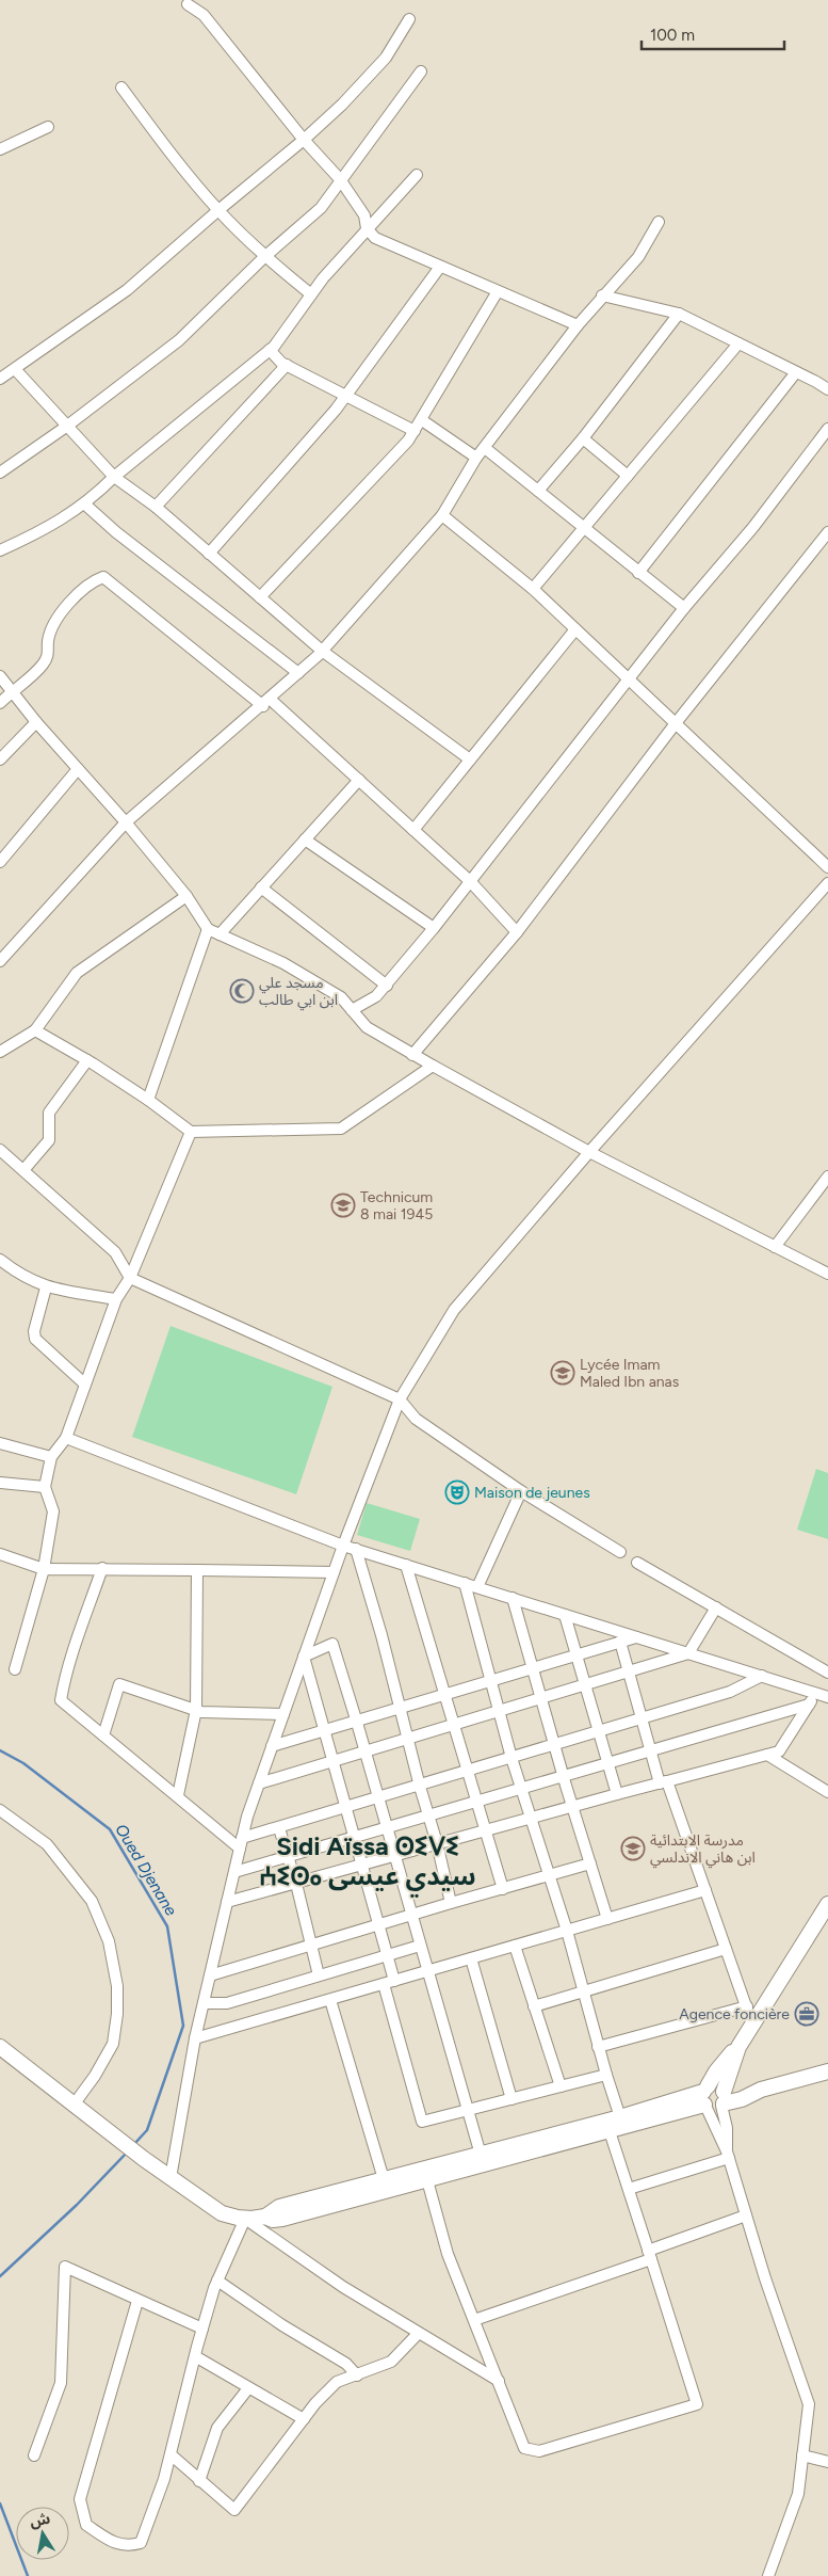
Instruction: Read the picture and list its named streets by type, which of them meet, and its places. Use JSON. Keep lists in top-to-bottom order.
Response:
{
  "districts": ["Sidi Aïssa ⵙⵉⴸⵉ ⵄⵉⵙⴰ سيدي عيسى"],
  "water": ["Oued Djenane"],
  "places": {
    "mosque": ["مسجد علي ابن ابي طالب"],
    "school or university": ["Technicum 8 mai 1945", "Lycée Imam Maled Ibn anas", "مدرسة الابتدائية ابن هاني الاندلسي"],
    "theatre": ["Maison de jeunes"],
    "office": ["Agence foncière"]
  },
  "scale_bar": "100 m",
  "north": "top"
}
